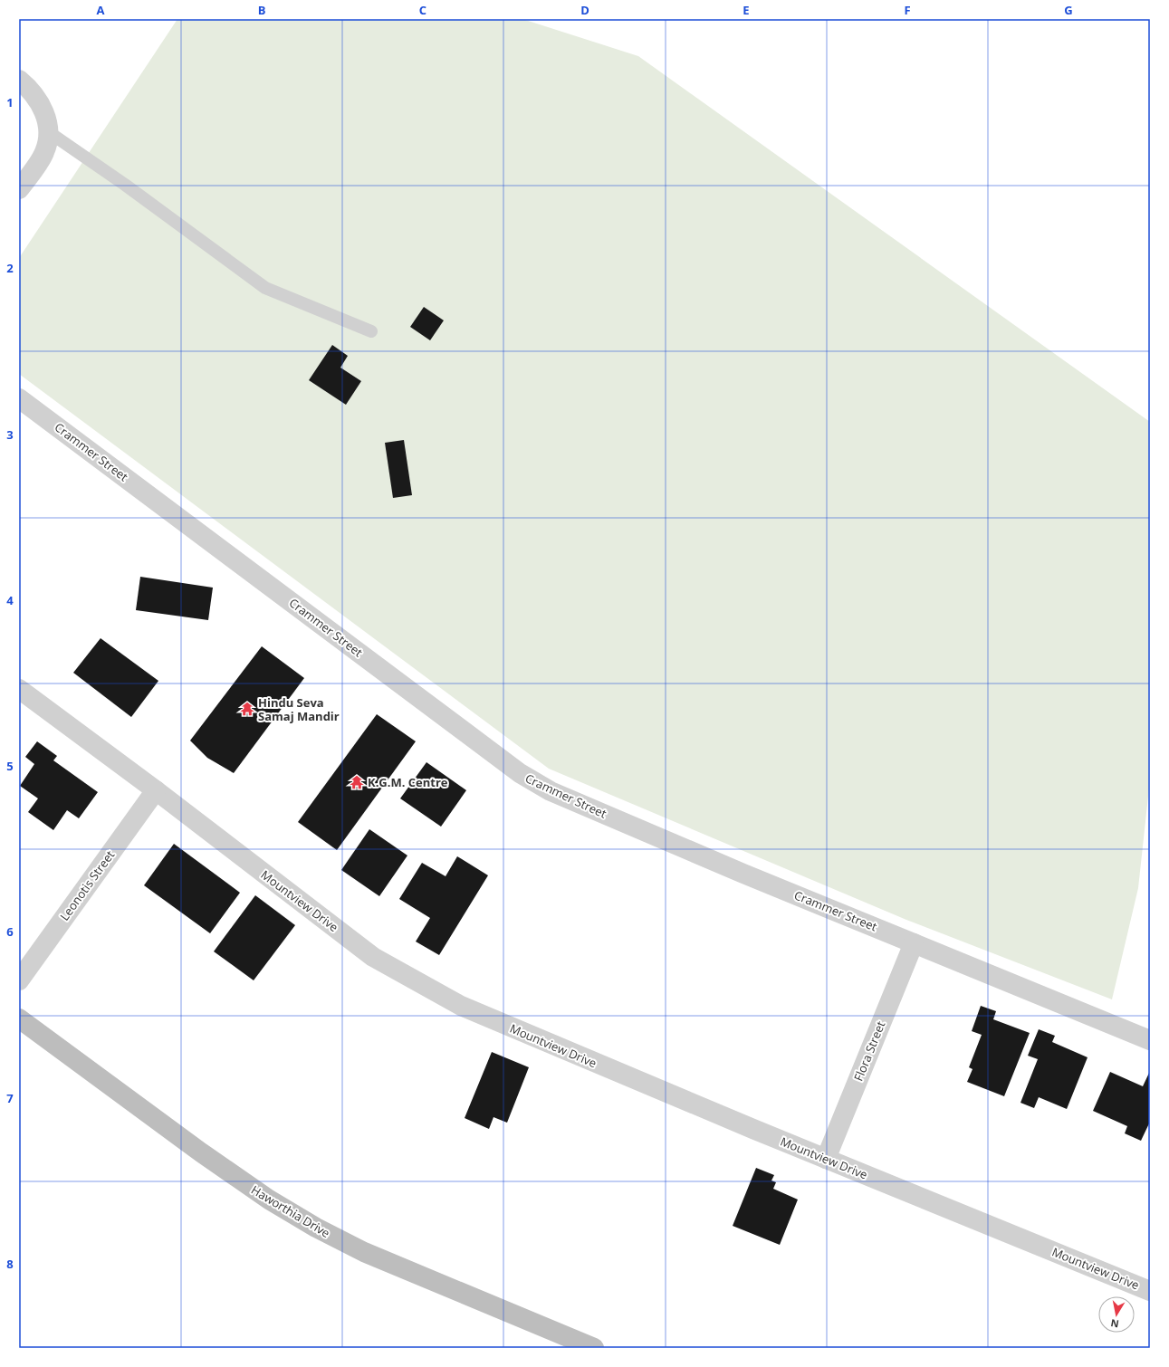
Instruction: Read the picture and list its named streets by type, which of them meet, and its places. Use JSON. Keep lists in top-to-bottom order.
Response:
{
  "streets": {
    "street": [
      "Crammer Street",
      "Leonotis Street",
      "Mountview Drive",
      "Flora Street",
      "Haworthia Drive"
    ]
  },
  "crossings": [
    ["Crammer Street", "Flora Street"],
    ["Leonotis Street", "Mountview Drive"],
    ["Mountview Drive", "Flora Street"]
  ],
  "places": {
    "temple": ["Hindu Seva Samaj Mandir", "K.G.M. Centre"]
  },
  "north": "bottom",
  "grid": {
    "columns": [
      "A",
      "B",
      "C",
      "D",
      "E",
      "F",
      "G"
    ],
    "rows": [
      "1",
      "2",
      "3",
      "4",
      "5",
      "6",
      "7",
      "8"
    ]
  }
}
